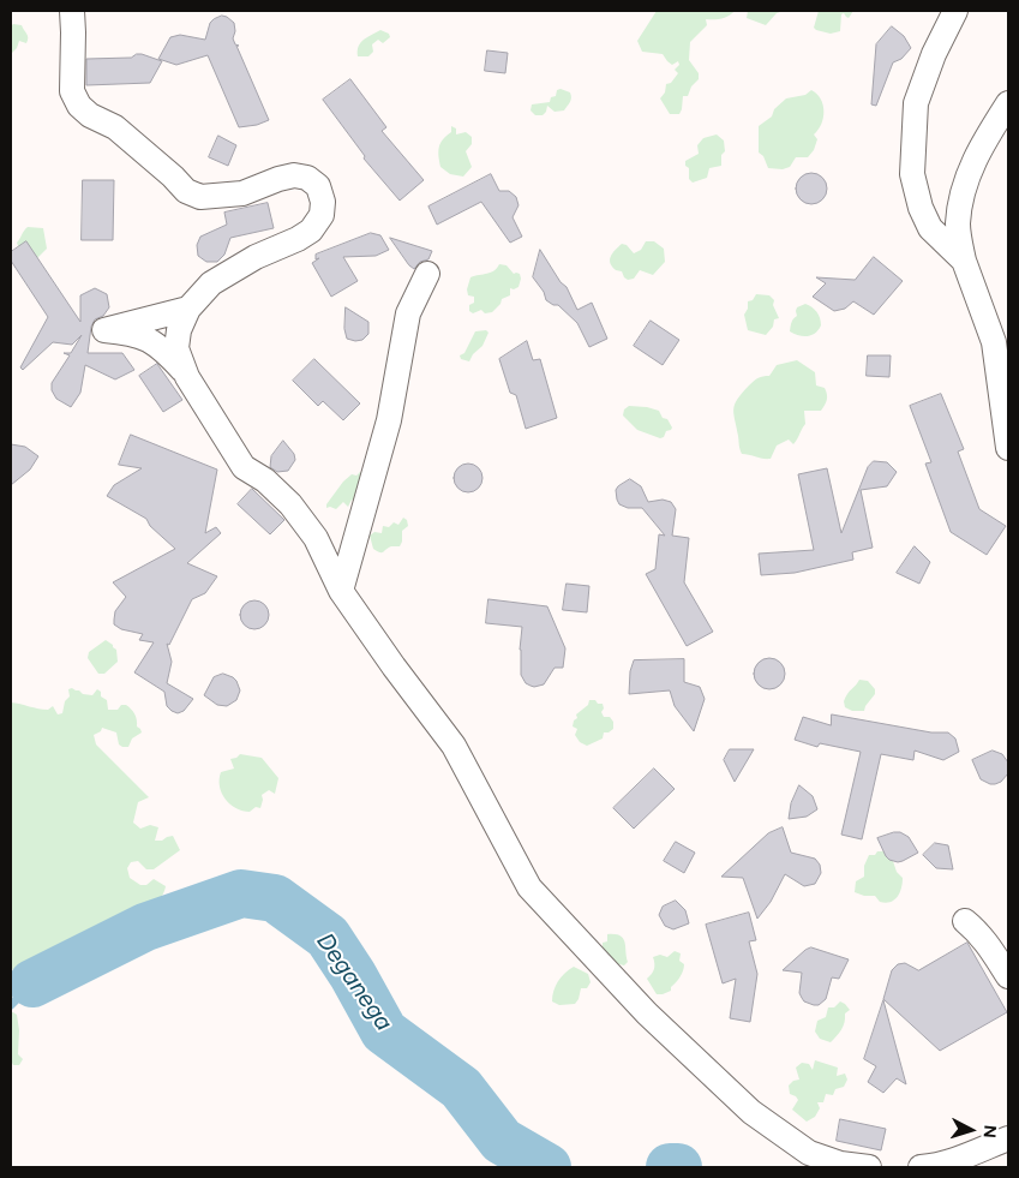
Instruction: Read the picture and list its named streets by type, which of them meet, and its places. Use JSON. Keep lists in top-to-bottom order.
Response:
{
  "water": ["Deganega"],
  "north": "right"
}
